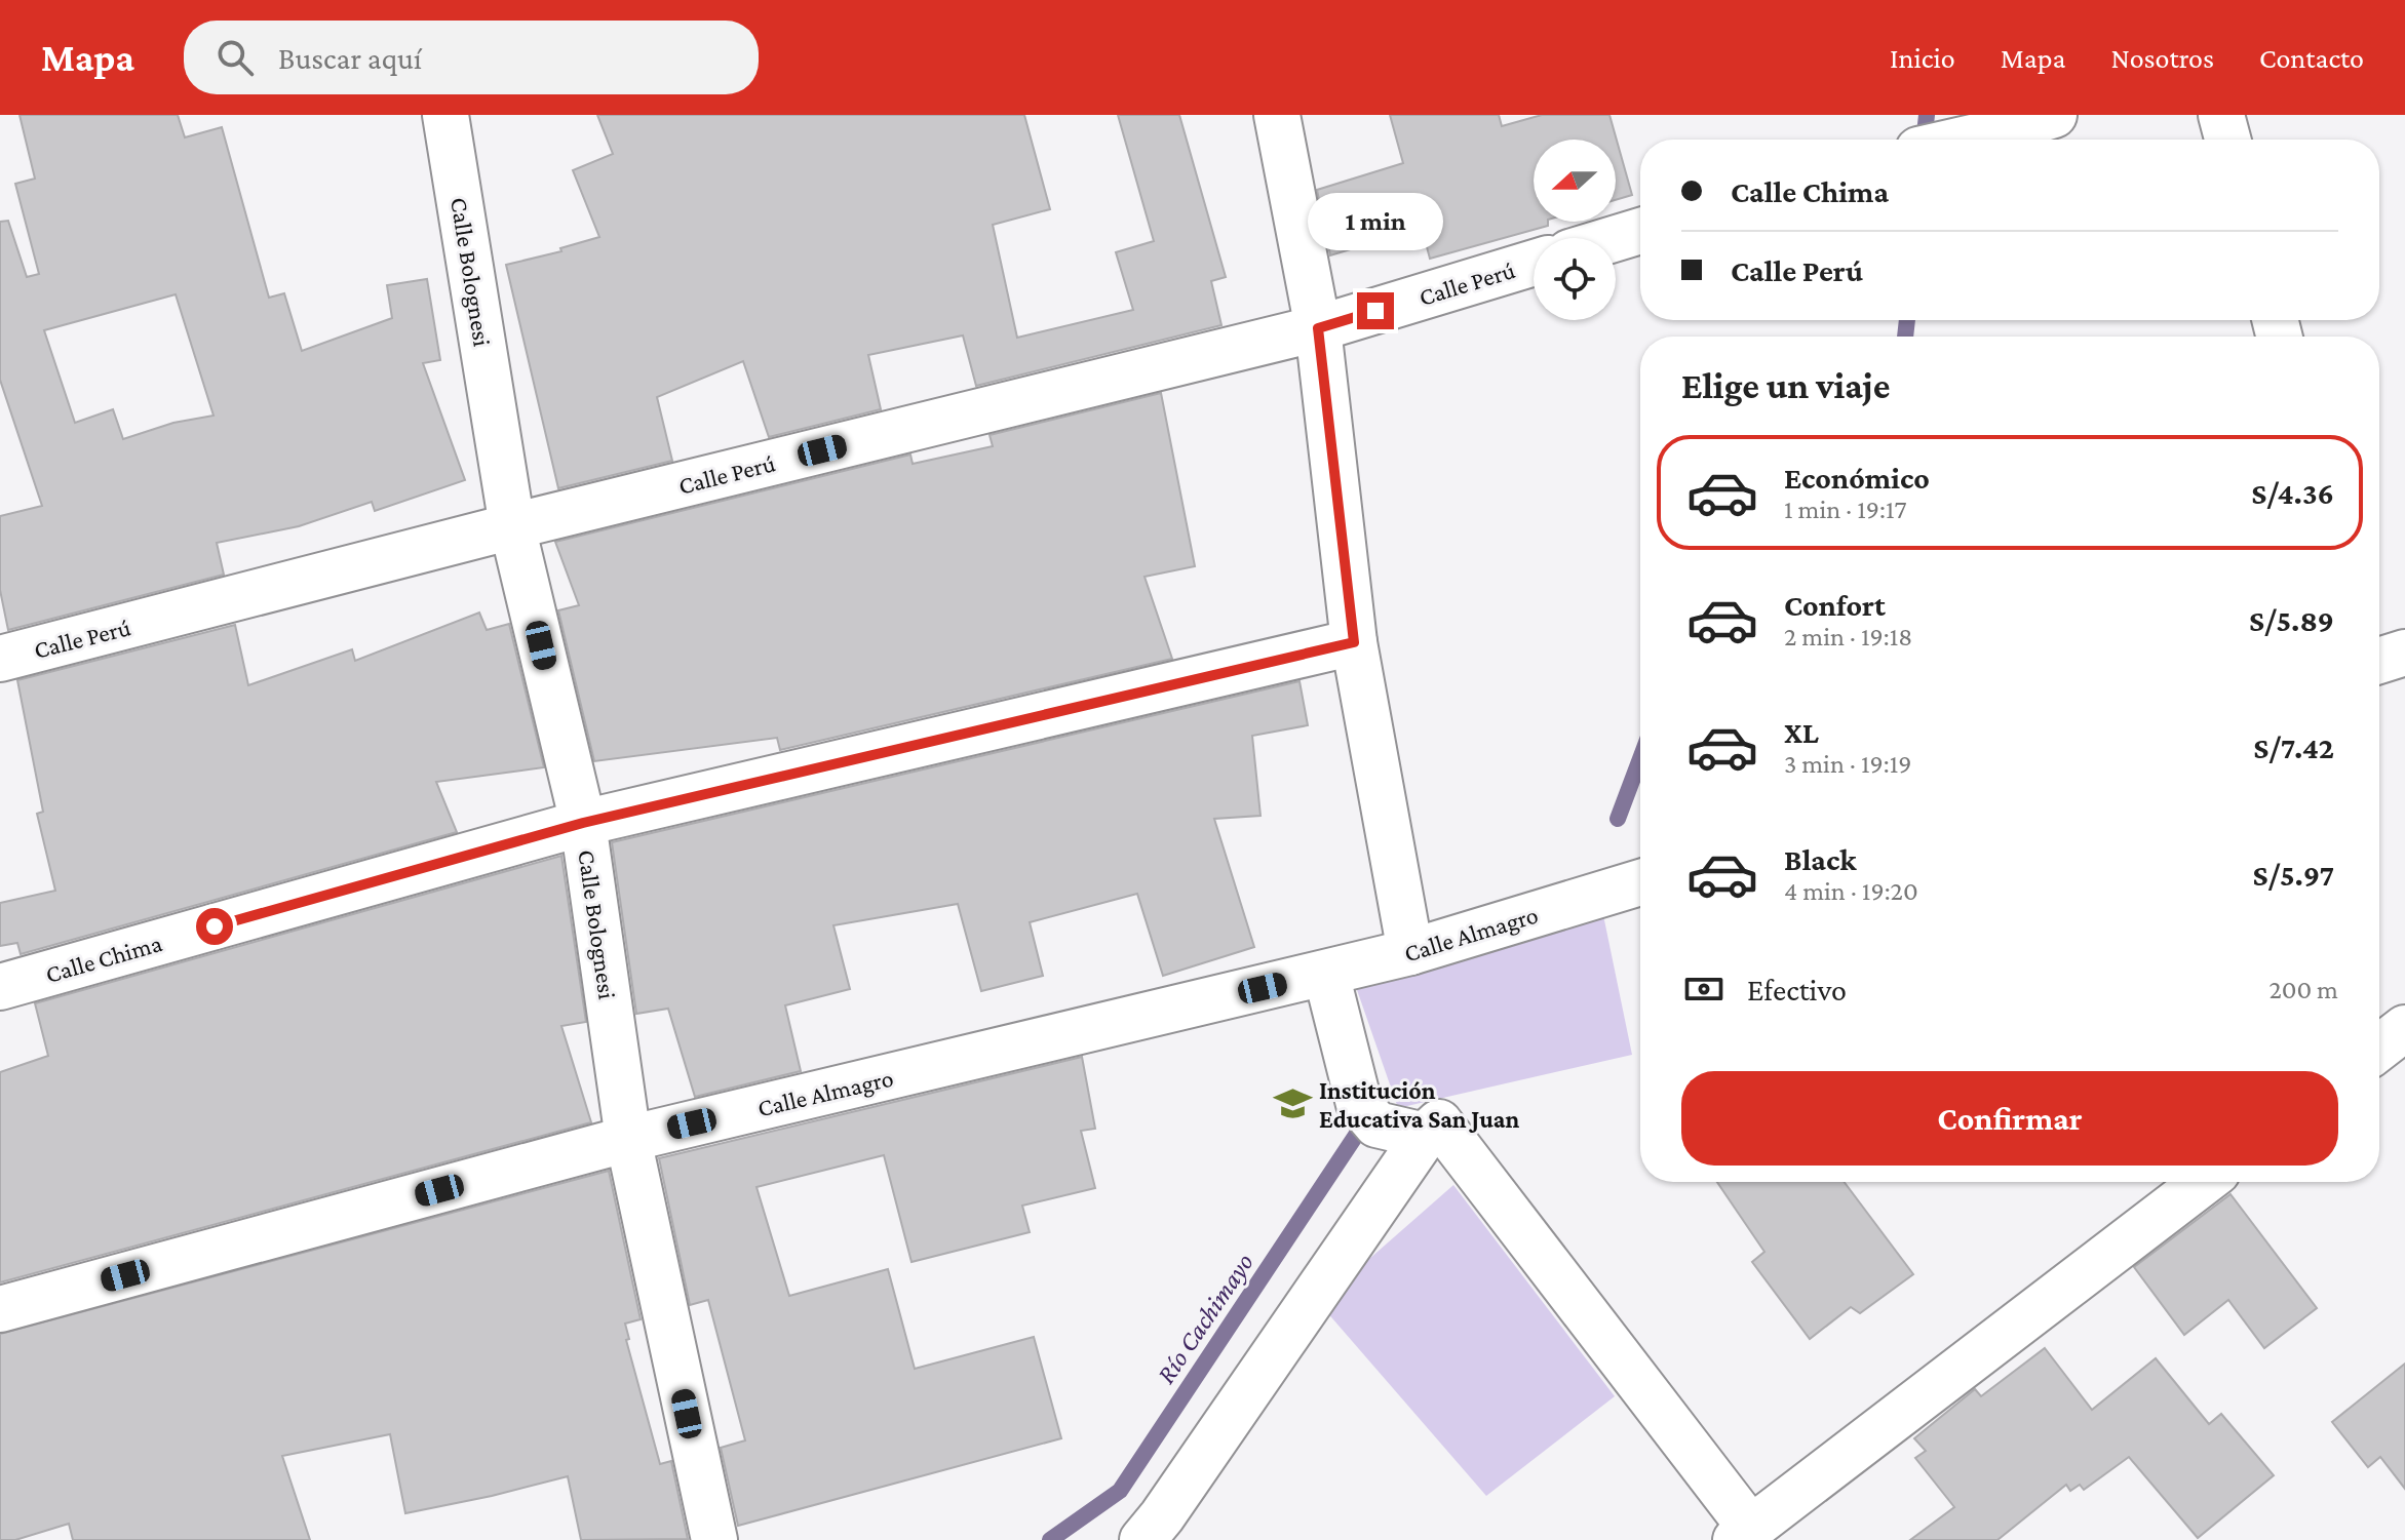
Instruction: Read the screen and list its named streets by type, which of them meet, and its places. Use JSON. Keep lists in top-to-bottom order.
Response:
{
  "streets": {
    "street": [
      "Calle Bolognesi",
      "Calle Perú",
      "Calle Almagro",
      "Calle Chima"
    ]
  },
  "crossings": [
    ["Calle Bolognesi", "Calle Perú"],
    ["Calle Bolognesi", "Calle Almagro"],
    ["Calle Bolognesi", "Calle Chima"]
  ],
  "water": ["Río Cachimayo"],
  "places": {
    "school or university": ["Institución Educativa San Juan"]
  },
  "north": "left",
  "page": {
    "header": "Mapa",
    "search": "Buscar aquí",
    "nav": [
      "Inicio",
      "Mapa",
      "Nosotros",
      "Contacto"
    ],
    "banner": ["Calle Chima", "Calle Perú"],
    "bubble": "1 min",
    "heading": "Elige un viaje",
    "list": [
      {
        "name": "Económico",
        "note": "1 min · 19:17",
        "value": "S/4.36"
      },
      {
        "name": "Confort",
        "note": "2 min · 19:18",
        "value": "S/5.89"
      },
      {
        "name": "XL",
        "note": "3 min · 19:19",
        "value": "S/7.42"
      },
      {
        "name": "Black",
        "note": "4 min · 19:20",
        "value": "S/5.97"
      }
    ],
    "pay": ["Efectivo", "200 m"],
    "buttons": "Confirmar"
  }
}
